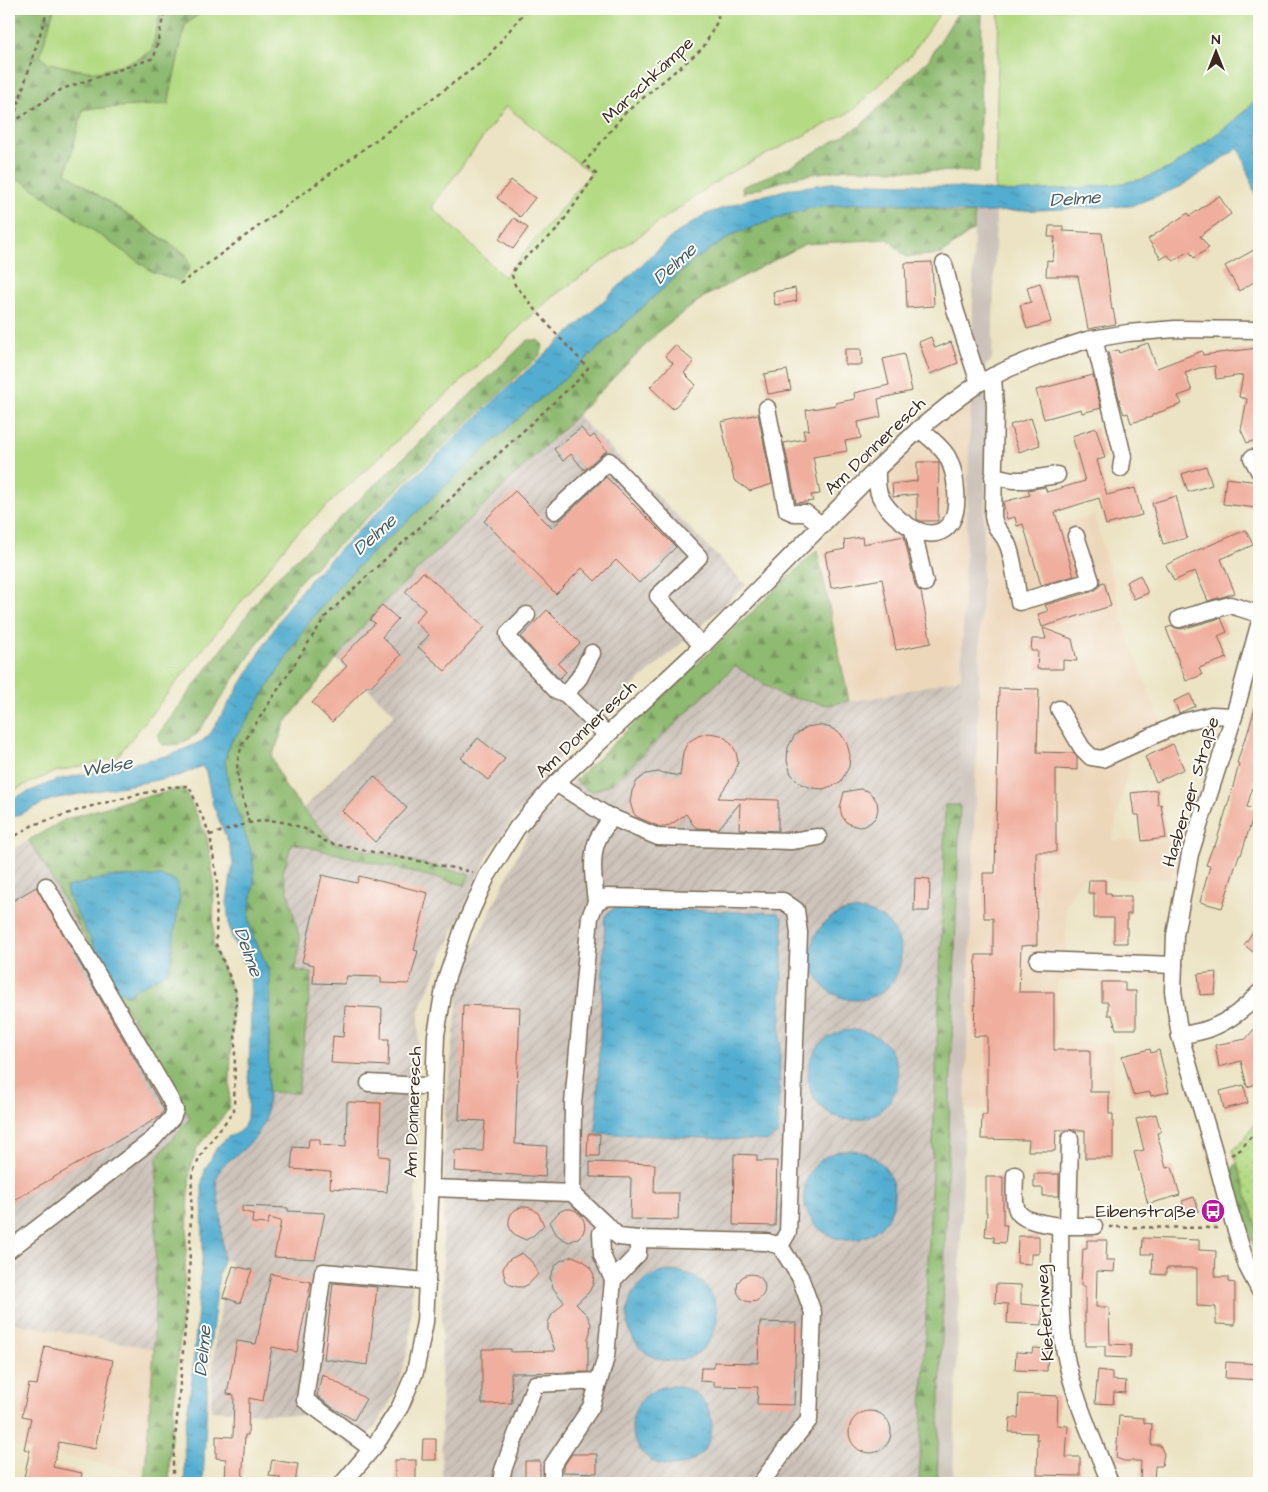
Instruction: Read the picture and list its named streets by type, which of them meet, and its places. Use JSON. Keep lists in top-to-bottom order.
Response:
{
  "streets": {
    "street": ["Am Donneresch", "Hasberger Straße", "Kiefernweg"],
    "path": ["Marschkämpe"]
  },
  "water": ["Delme", "Welse"],
  "places": {
    "bus stop": ["Eibenstraße"]
  },
  "north": "top"
}
